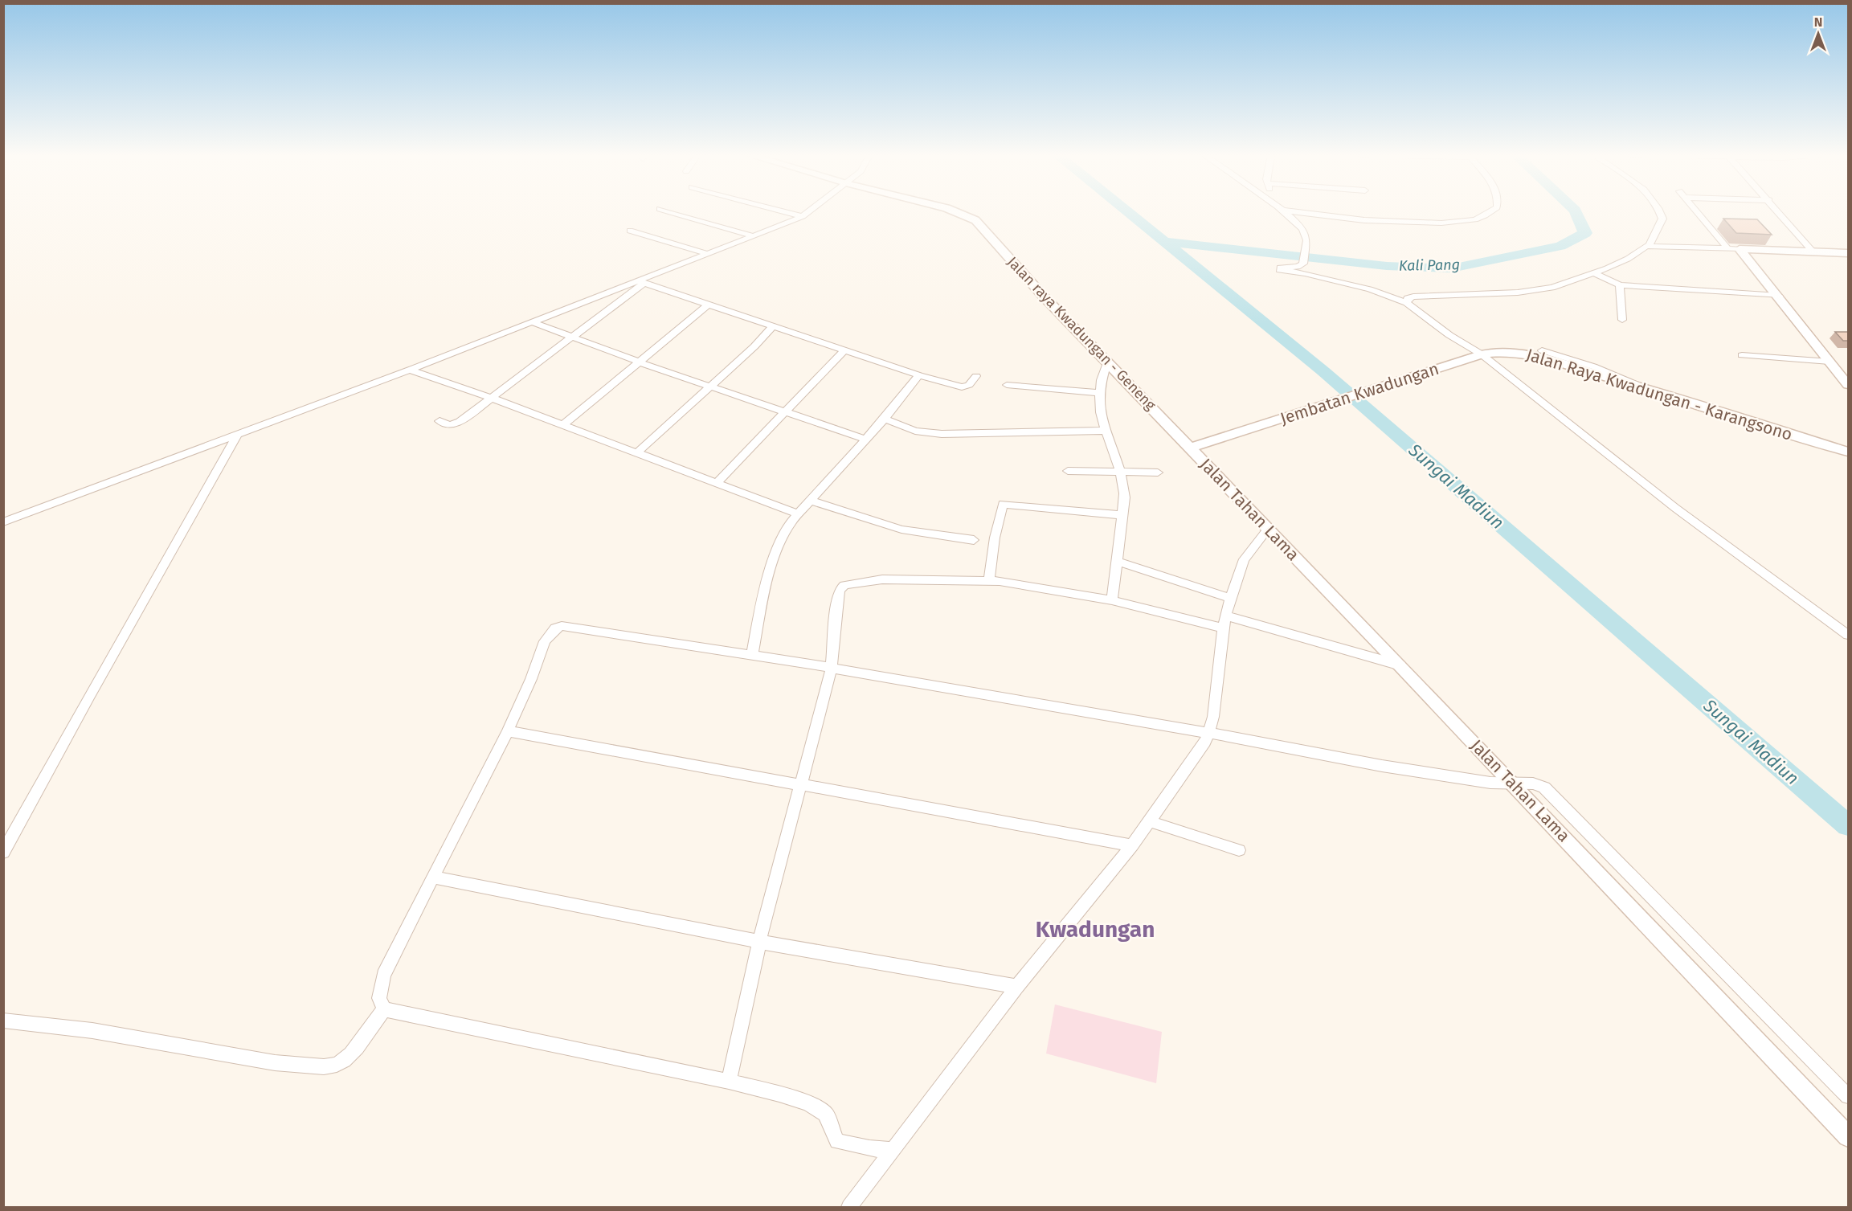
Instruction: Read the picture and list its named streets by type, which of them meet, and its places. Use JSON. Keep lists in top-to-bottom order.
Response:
{
  "streets": {
    "main road": [
      "Jalan raya Kwadungan - Geneng",
      "Jembatan Kwadungan",
      "Jalan Raya Kwadungan - Karangsono",
      "Jalan Tahan Lama"
    ]
  },
  "crossings": [
    ["Jalan raya Kwadungan - Geneng", "Jembatan Kwadungan"],
    ["Jalan raya Kwadungan - Geneng", "Jalan Tahan Lama"],
    ["Jembatan Kwadungan", "Jalan Raya Kwadungan - Karangsono"],
    ["Jembatan Kwadungan", "Jalan Tahan Lama"]
  ],
  "districts": ["Kwadungan"],
  "water": ["Kali Pang", "Sungai Madiun"],
  "north": "top"
}
